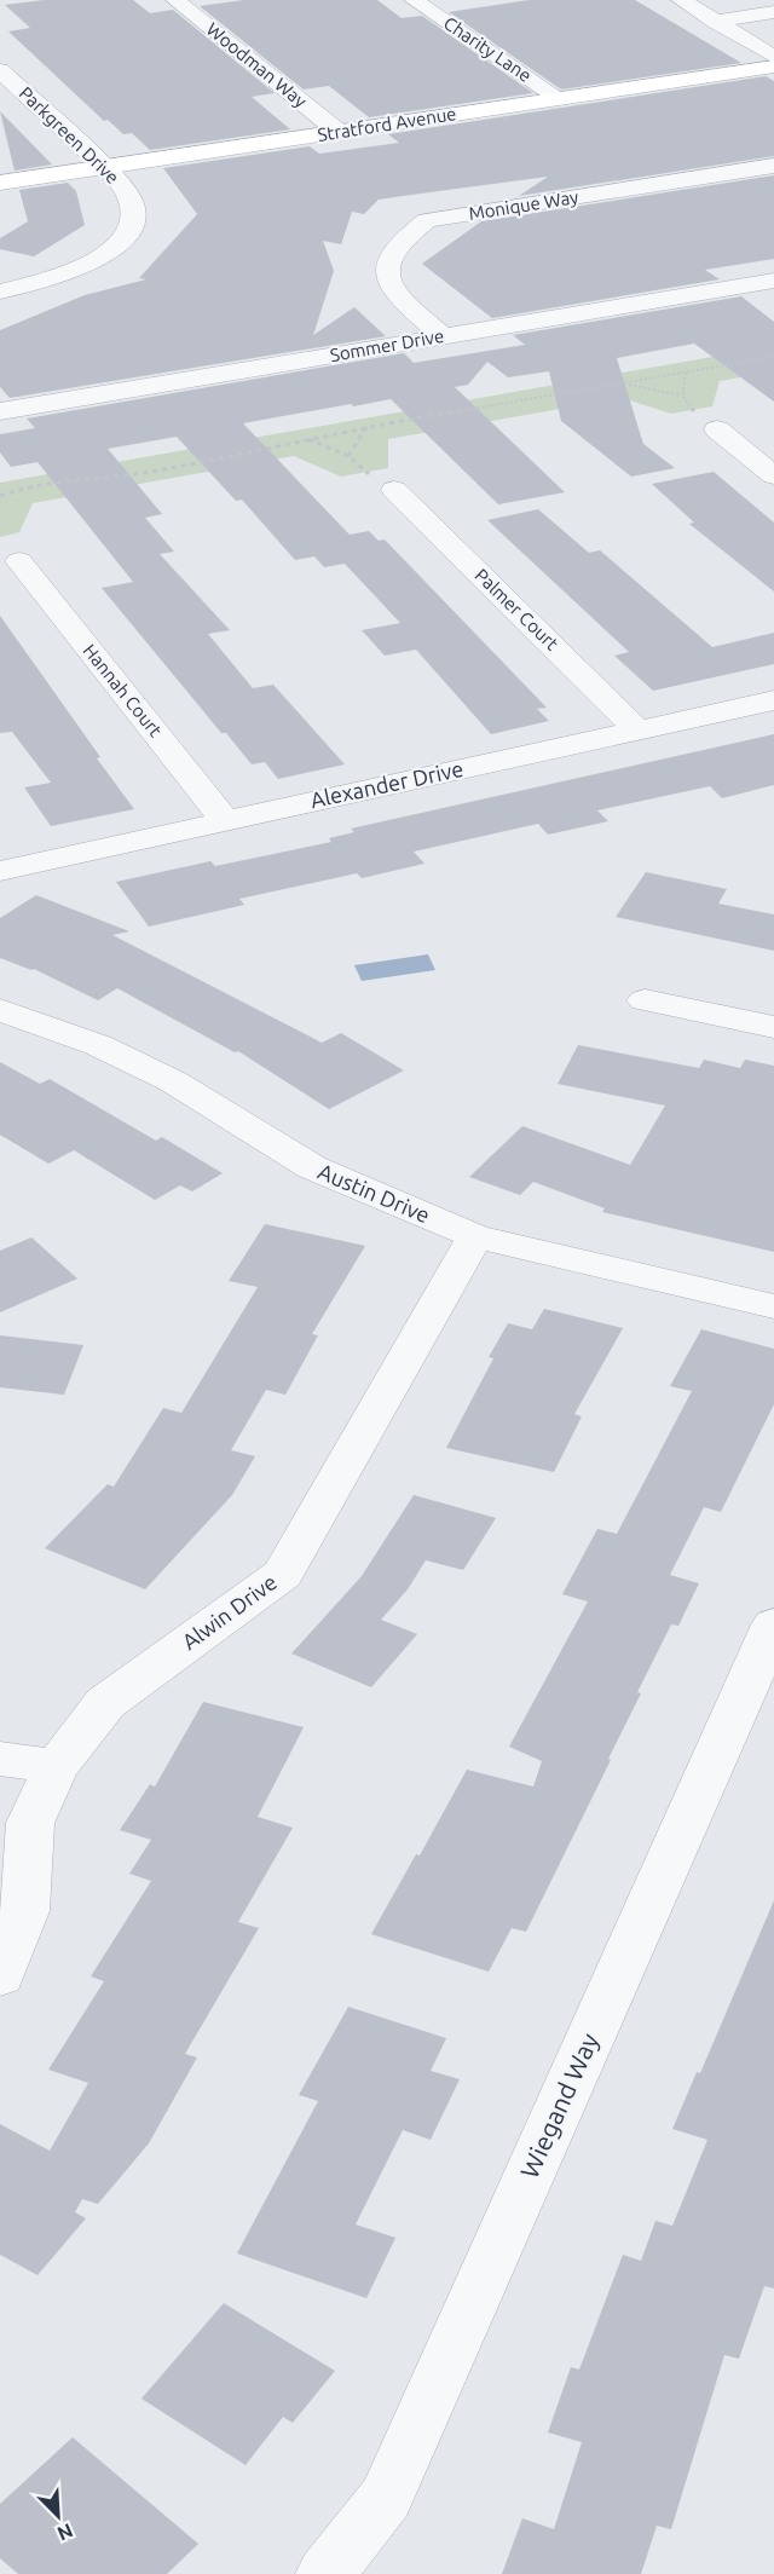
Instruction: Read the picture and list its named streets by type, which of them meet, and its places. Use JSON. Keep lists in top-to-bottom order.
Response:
{
  "streets": {
    "street": [
      "Charity Lane",
      "Woodman Way",
      "Stratford Avenue",
      "Parkgreen Drive",
      "Monique Way",
      "Sommer Drive",
      "Palmer Court",
      "Hannah Court",
      "Alexander Drive",
      "Austin Drive",
      "Alwin Drive",
      "Wiegand Way"
    ]
  },
  "crossings": [
    ["Charity Lane", "Stratford Avenue"],
    ["Woodman Way", "Stratford Avenue"],
    ["Stratford Avenue", "Parkgreen Drive"],
    ["Monique Way", "Sommer Drive"],
    ["Palmer Court", "Alexander Drive"],
    ["Hannah Court", "Alexander Drive"],
    ["Austin Drive", "Alwin Drive"]
  ],
  "north": "bottom right"
}
